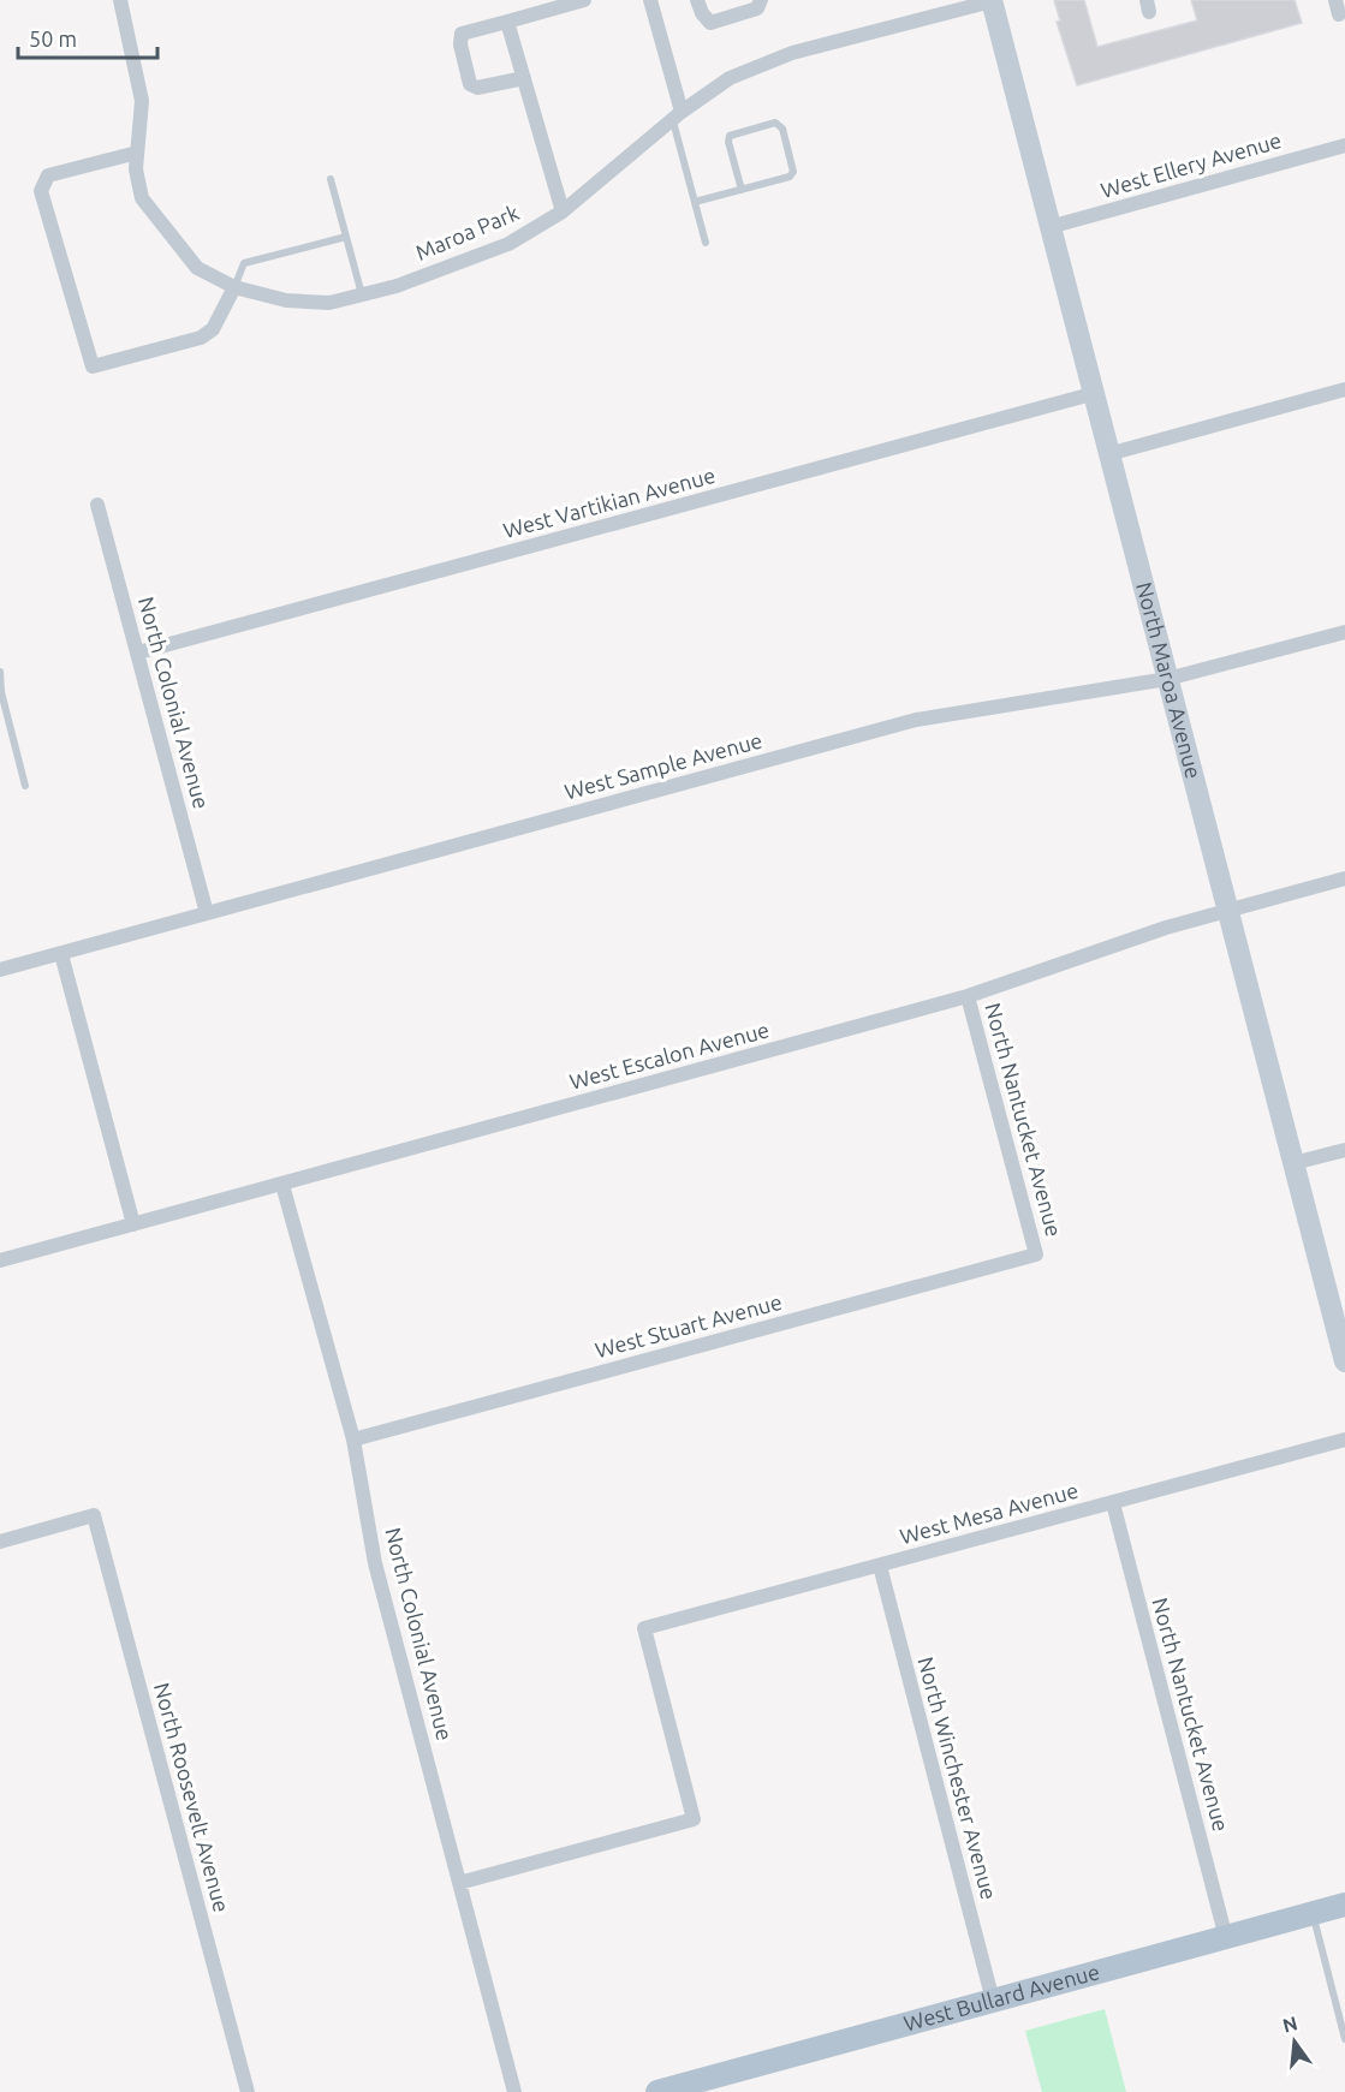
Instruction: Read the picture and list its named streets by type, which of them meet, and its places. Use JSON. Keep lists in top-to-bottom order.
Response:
{
  "streets": {
    "main road": ["North Maroa Avenue", "West Bullard Avenue"],
    "street": [
      "West Ellery Avenue",
      "Maroa Park",
      "West Vartikian Avenue",
      "North Colonial Avenue",
      "West Sample Avenue",
      "West Escalon Avenue",
      "North Nantucket Avenue",
      "West Stuart Avenue",
      "West Mesa Avenue",
      "North Winchester Avenue",
      "North Roosevelt Avenue"
    ]
  },
  "crossings": [
    ["West Ellery Avenue", "North Maroa Avenue"],
    ["Maroa Park", "North Maroa Avenue"],
    ["West Vartikian Avenue", "North Maroa Avenue"],
    ["West Vartikian Avenue", "North Colonial Avenue"],
    ["North Maroa Avenue", "West Sample Avenue"],
    ["North Maroa Avenue", "West Escalon Avenue"],
    ["North Colonial Avenue", "West Sample Avenue"],
    ["North Colonial Avenue", "West Escalon Avenue"],
    ["North Colonial Avenue", "West Stuart Avenue"],
    ["North Colonial Avenue", "West Mesa Avenue"],
    ["West Escalon Avenue", "North Nantucket Avenue"],
    ["North Nantucket Avenue", "West Stuart Avenue"],
    ["North Nantucket Avenue", "West Mesa Avenue"],
    ["North Nantucket Avenue", "West Bullard Avenue"],
    ["West Mesa Avenue", "North Winchester Avenue"],
    ["North Winchester Avenue", "West Bullard Avenue"]
  ],
  "scale_bar": "50 m",
  "north": "top"
}
